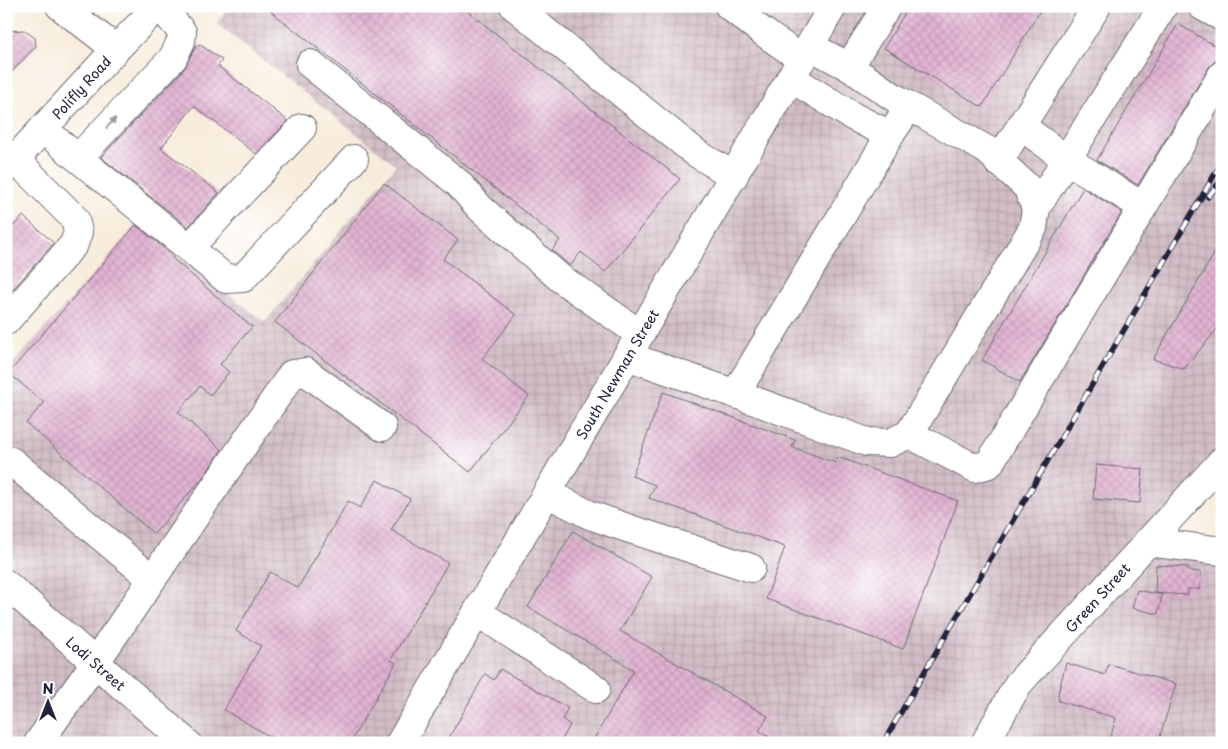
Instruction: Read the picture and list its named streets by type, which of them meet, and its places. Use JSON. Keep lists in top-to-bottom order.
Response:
{
  "streets": {
    "street": [
      "Polifly Road",
      "South Newman Street",
      "Green Street",
      "Lodi Street"
    ]
  },
  "north": "top"
}
